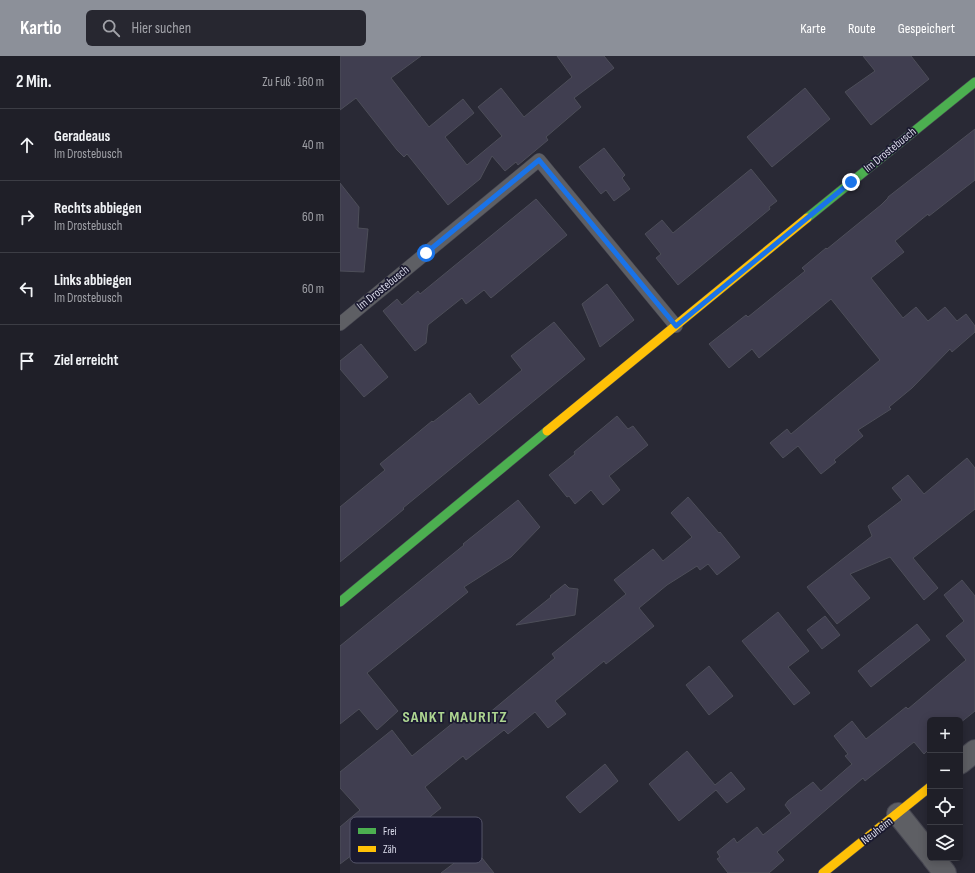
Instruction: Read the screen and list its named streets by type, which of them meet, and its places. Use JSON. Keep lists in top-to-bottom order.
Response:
{
  "streets": {
    "street": ["Im Drostebusch", "Neuheim"]
  },
  "districts": ["SANKT MAURITZ"],
  "legend": ["Frei", "Zäh"],
  "page": {
    "header": "Kartio",
    "search": "Hier suchen",
    "nav": ["Karte", "Route", "Gespeichert"],
    "heading": ["2 Min.", "Zu Fuß · 160 m"],
    "list": [
      ["Geradeaus", "Im Drostebusch", "40 m"],
      ["Rechts abbiegen", "Im Drostebusch", "60 m"],
      ["Links abbiegen", "Im Drostebusch", "60 m"],
      "Ziel erreicht"
    ],
    "map_buttons": ["+", "−"]
  }
}
